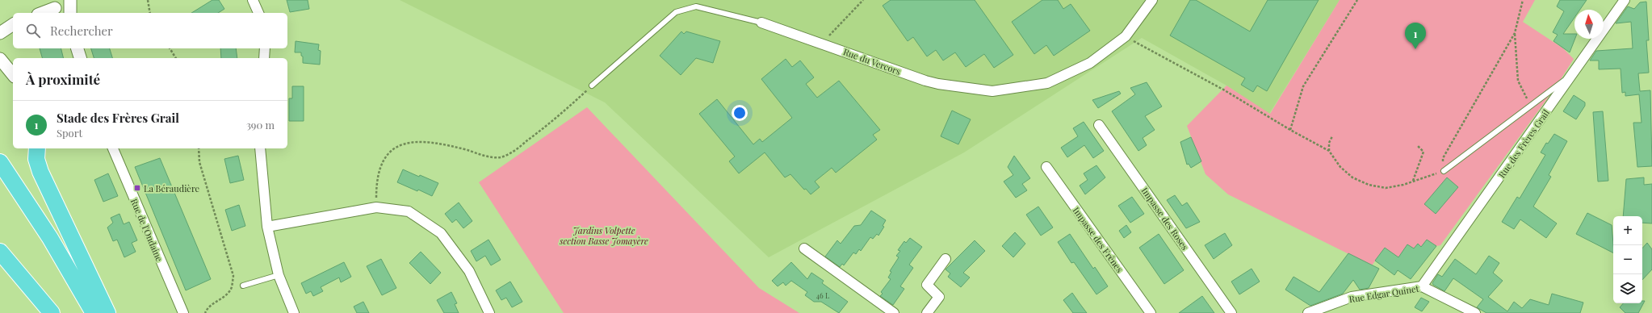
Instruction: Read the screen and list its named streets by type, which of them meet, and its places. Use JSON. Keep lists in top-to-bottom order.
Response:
{
  "streets": {
    "street": [
      "Rue du Vercors",
      "Rue des Frères Grail",
      "Impasse des Roses",
      "Rue de l'Ondaine",
      "Impasse des Frênes",
      "Rue Edgar Quinet"
    ]
  },
  "crossings": [
    ["Rue des Frères Grail", "Rue Edgar Quinet"]
  ],
  "parks": ["Jardins Volpette section Basse Jomayère"],
  "places": {
    "transit": ["La Béraudière"]
  },
  "house_numbers": ["46 L"],
  "north": "top",
  "page": {
    "search": "Rechercher",
    "pins": "1",
    "heading": "À proximité",
    "list": [
      {
        "mark": "1",
        "name": "Stade des Frères Grail",
        "note": "Sport",
        "value": "390 m"
      }
    ],
    "map_buttons": ["+", "−"]
  }
}
